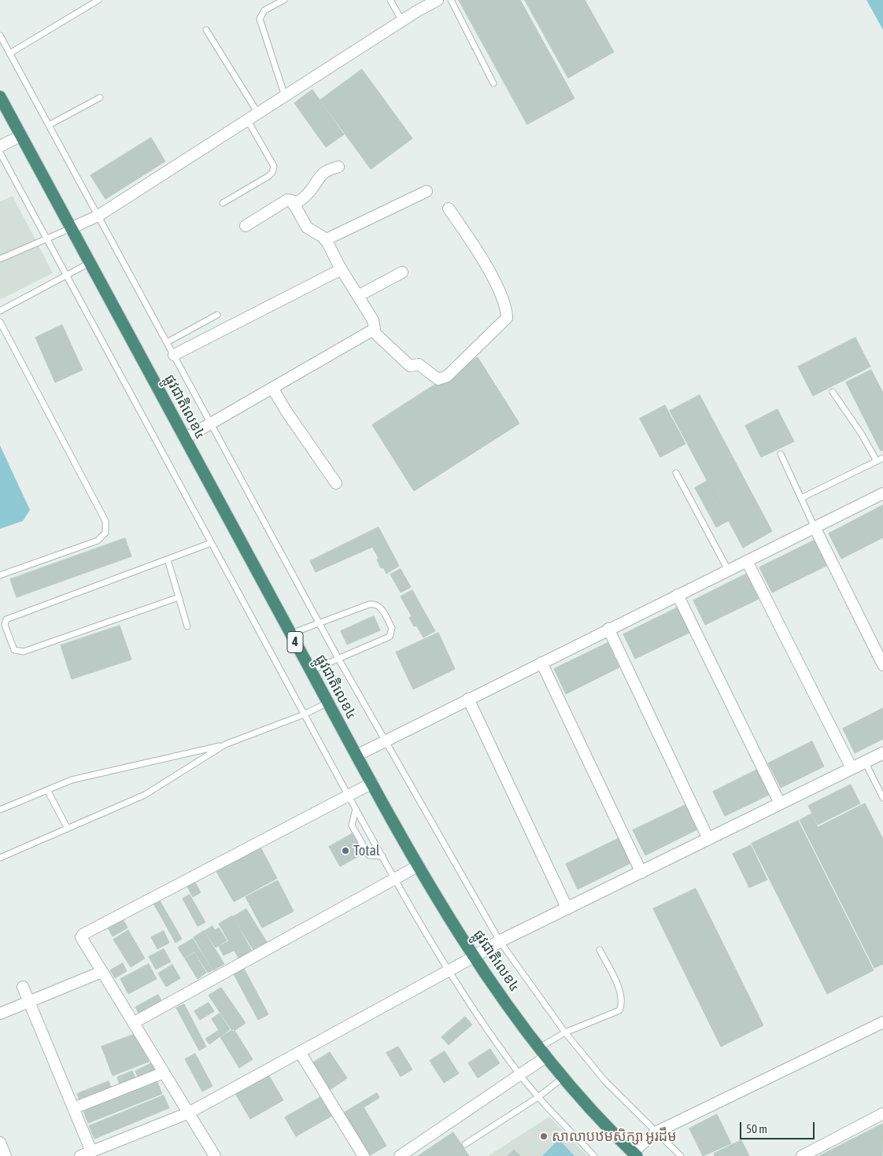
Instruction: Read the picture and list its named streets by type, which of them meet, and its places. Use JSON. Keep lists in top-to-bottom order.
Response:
{
  "streets": {
    "highway": ["ផ្លូវជាតិលេខ៤", "4"]
  },
  "places": ["Total", "សាលាបឋមសិក្សា អូរដឹម"],
  "scale_bar": "50 m"
}
